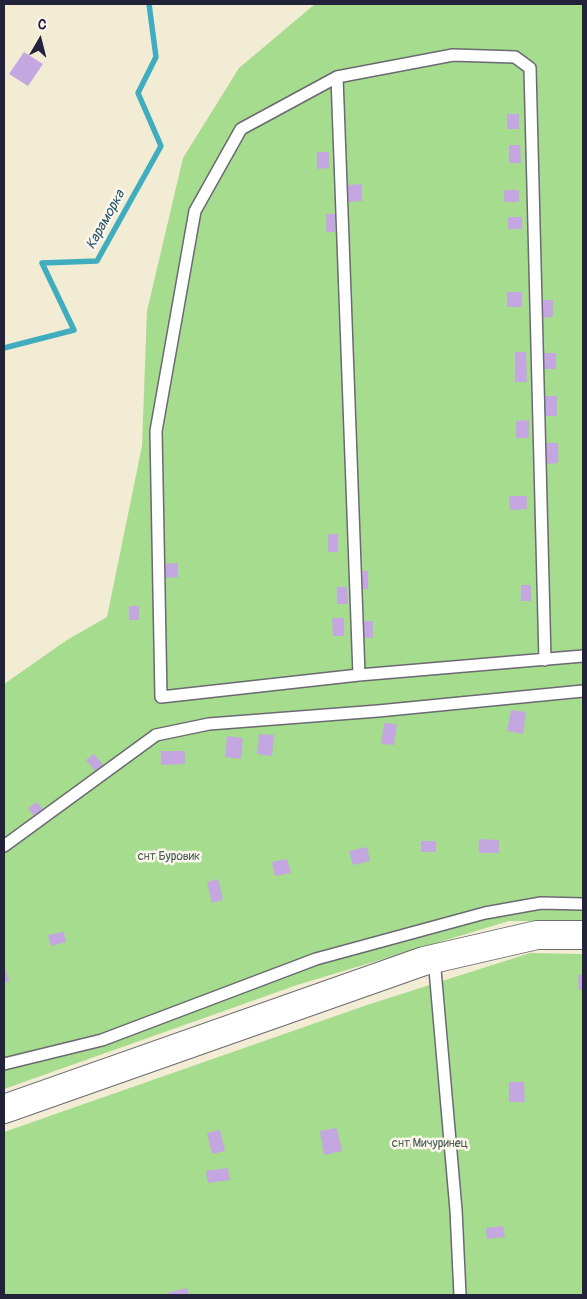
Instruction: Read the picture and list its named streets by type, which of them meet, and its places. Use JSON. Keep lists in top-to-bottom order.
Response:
{
  "water": ["Караморка"],
  "parks": ["снт Буровик", "снт Мичуринец"],
  "north": "top"
}
